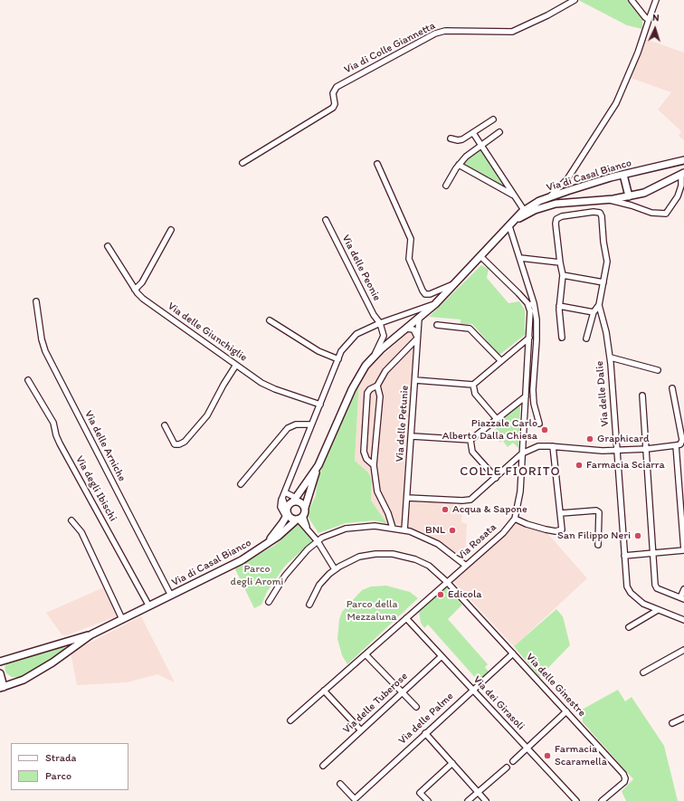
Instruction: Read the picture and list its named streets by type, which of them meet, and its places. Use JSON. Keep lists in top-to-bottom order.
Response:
{
  "streets": {
    "main road": ["Via di Casal Bianco"],
    "street": [
      "Via di Colle Giannetta",
      "Via delle Peonie",
      "Via delle Giunchiglie",
      "Via delle Dalie",
      "Via delle Petunie",
      "Via delle Arniche",
      "Via degli Ibischi",
      "Via Rosata",
      "Via delle Ginestre",
      "Via delle Tuberose",
      "Via dei Girasoli",
      "Via delle Palme"
    ]
  },
  "crossings": [
    ["Via di Casal Bianco", "Via delle Peonie"],
    ["Via di Casal Bianco", "Via delle Giunchiglie"],
    ["Via di Casal Bianco", "Via delle Petunie"],
    ["Via di Casal Bianco", "Via delle Arniche"],
    ["Via di Casal Bianco", "Via degli Ibischi"],
    ["Via Rosata", "Via delle Ginestre"],
    ["Via Rosata", "Via dei Girasoli"],
    ["Via delle Ginestre", "Via delle Palme"],
    ["Via delle Tuberose", "Via dei Girasoli"],
    ["Via dei Girasoli", "Via delle Palme"]
  ],
  "districts": ["COLLE FIORITO"],
  "parks": ["Parco degli Aromi", "Parco della Mezzaluna"],
  "places": [
    "Piazzale Carlo Alberto Dalla Chiesa",
    "Graphicard",
    "Farmacia Sciarra",
    "Acqua & Sapone",
    "BNL",
    "San Filippo Neri",
    "Edicola",
    "Farmacia Scaramella"
  ],
  "legend": ["Strada", "Parco"],
  "north": "top"
}
